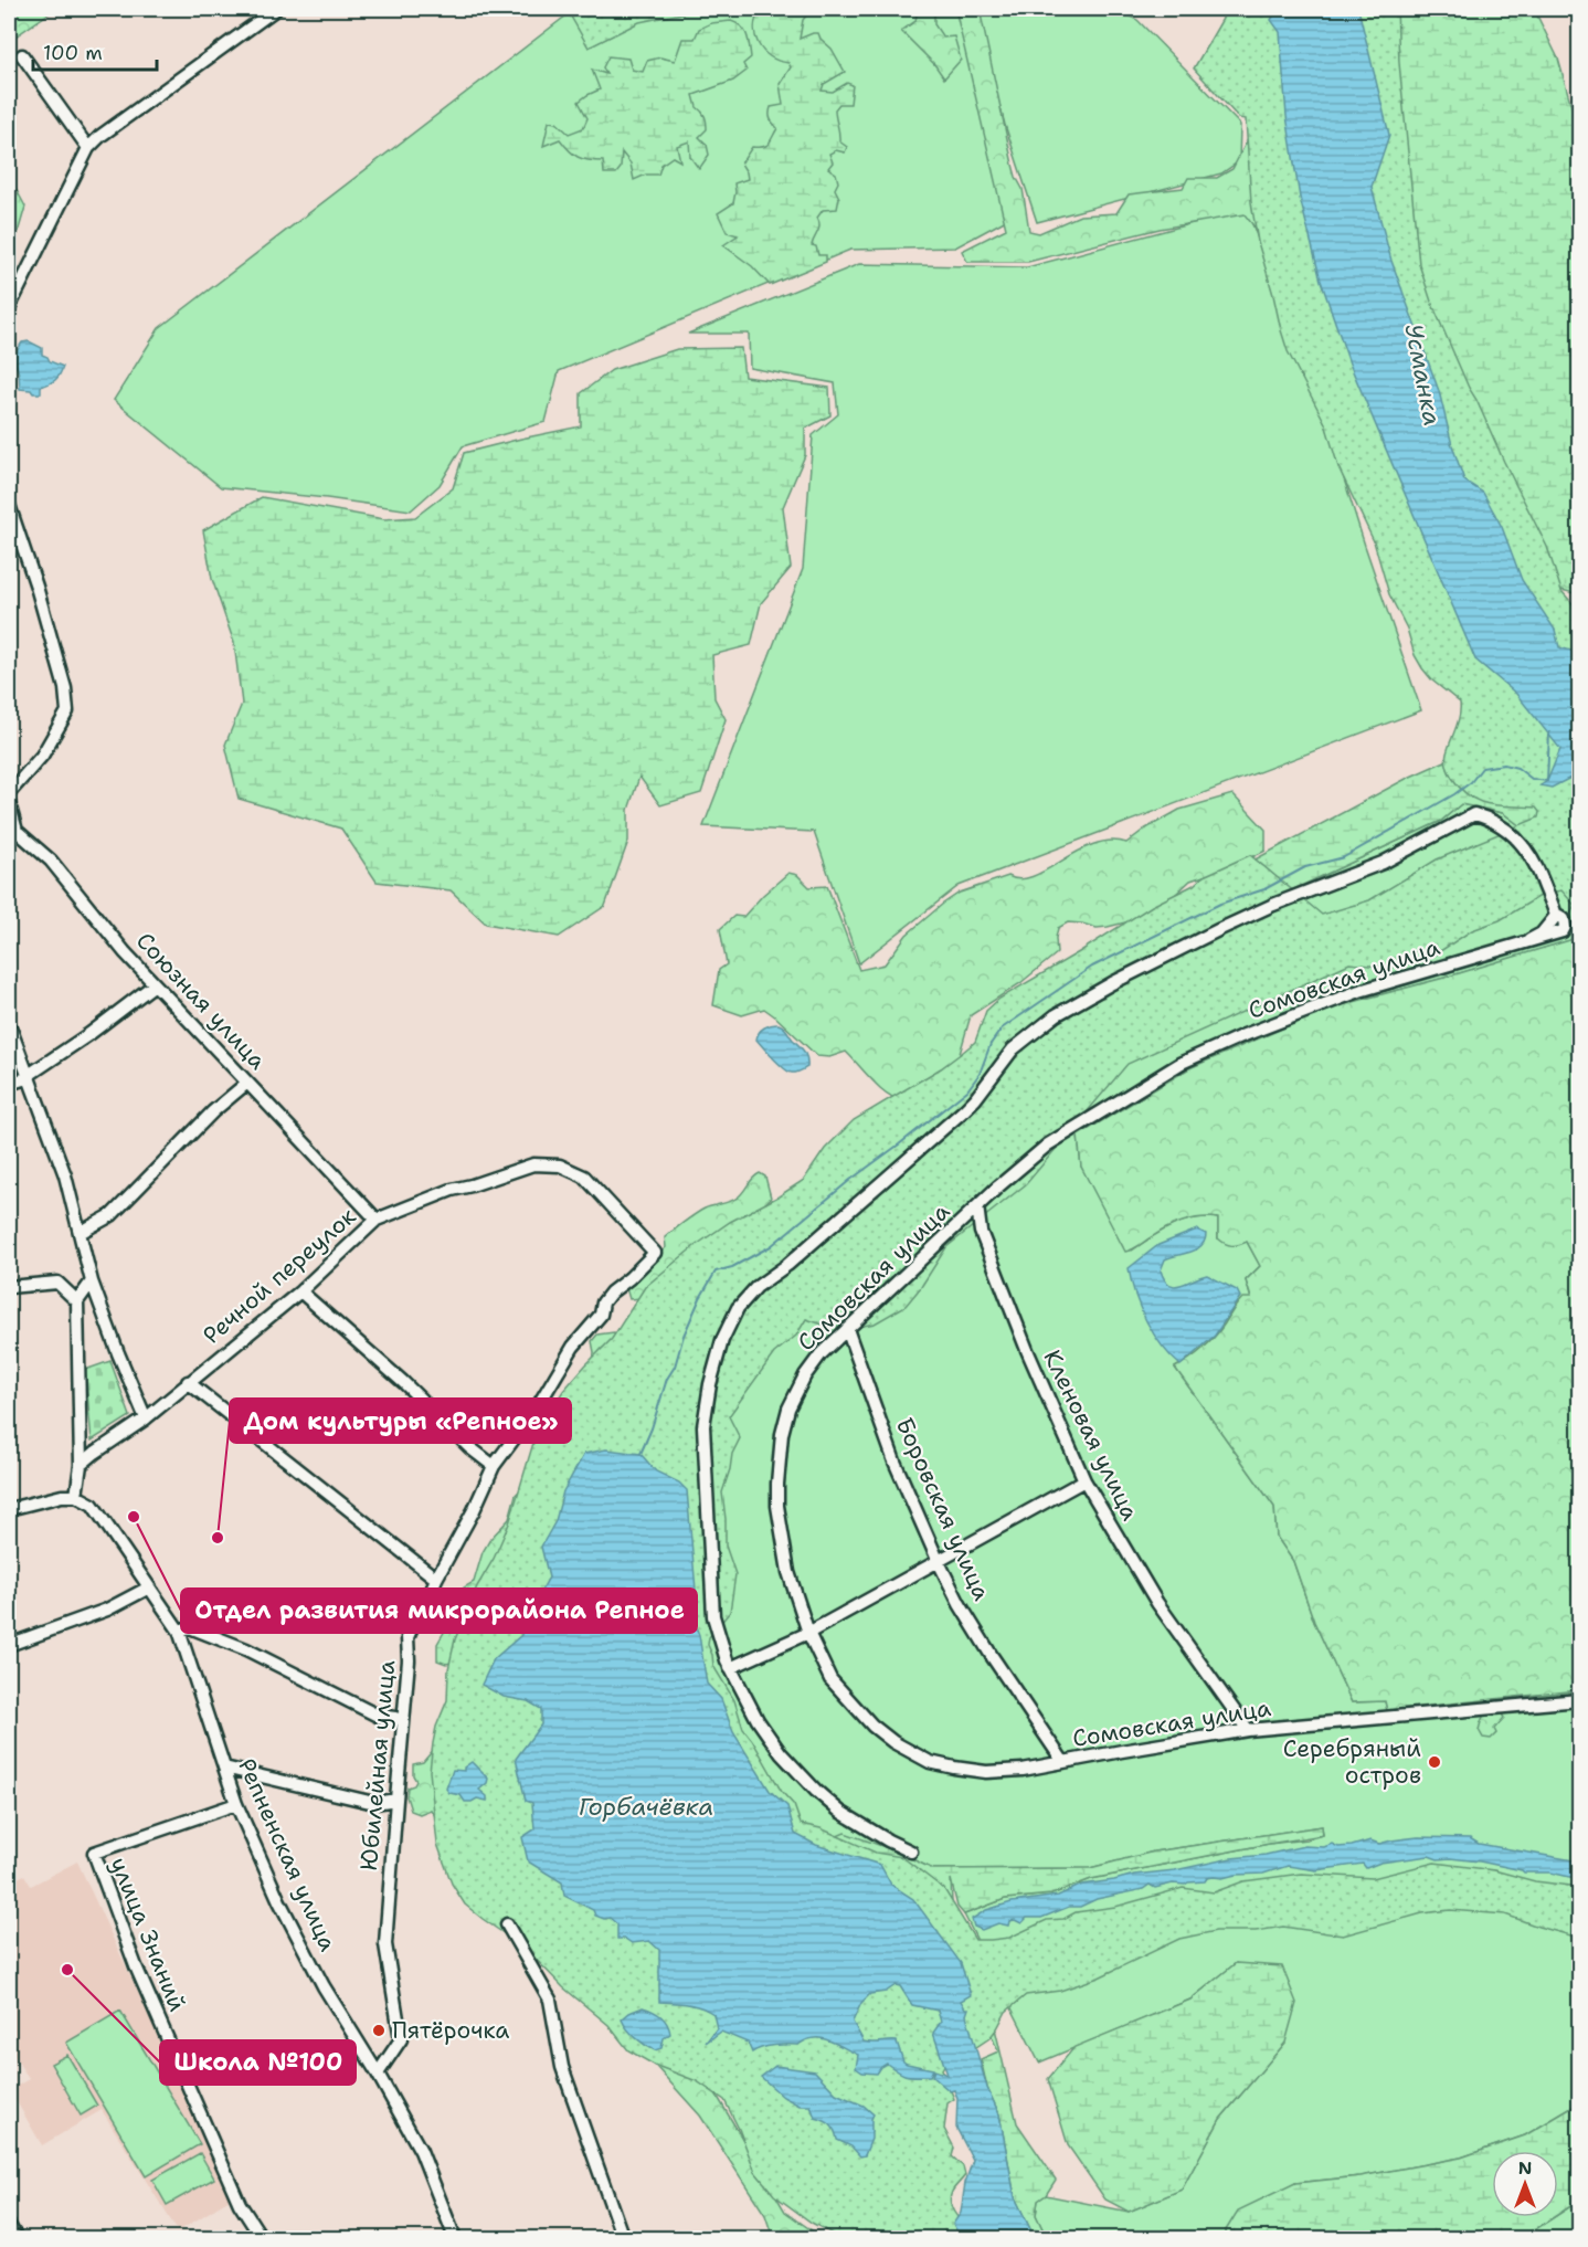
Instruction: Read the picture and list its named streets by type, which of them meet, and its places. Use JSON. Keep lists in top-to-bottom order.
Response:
{
  "streets": {
    "street": [
      "Сомовская улица",
      "Союзная улица",
      "Речной переулок",
      "Кленовая улица",
      "Боровская улица",
      "Юбилейная улица",
      "Репненская улица",
      "улица Знаний"
    ]
  },
  "crossings": [
    ["Сомовская улица", "Кленовая улица"],
    ["Сомовская улица", "Боровская улица"],
    ["Союзная улица", "Речной переулок"],
    ["Речной переулок", "Юбилейная улица"],
    ["Юбилейная улица", "Репненская улица"],
    ["Репненская улица", "улица Знаний"]
  ],
  "water": ["Усманка", "Горбачёвка"],
  "places": [
    "Отдел развития микрорайона Репное",
    "Дом культуры «Репное»",
    "Серебряный остров",
    "Школа №100",
    "Пятёрочка"
  ],
  "scale_bar": "100 m",
  "north": "top"
}
